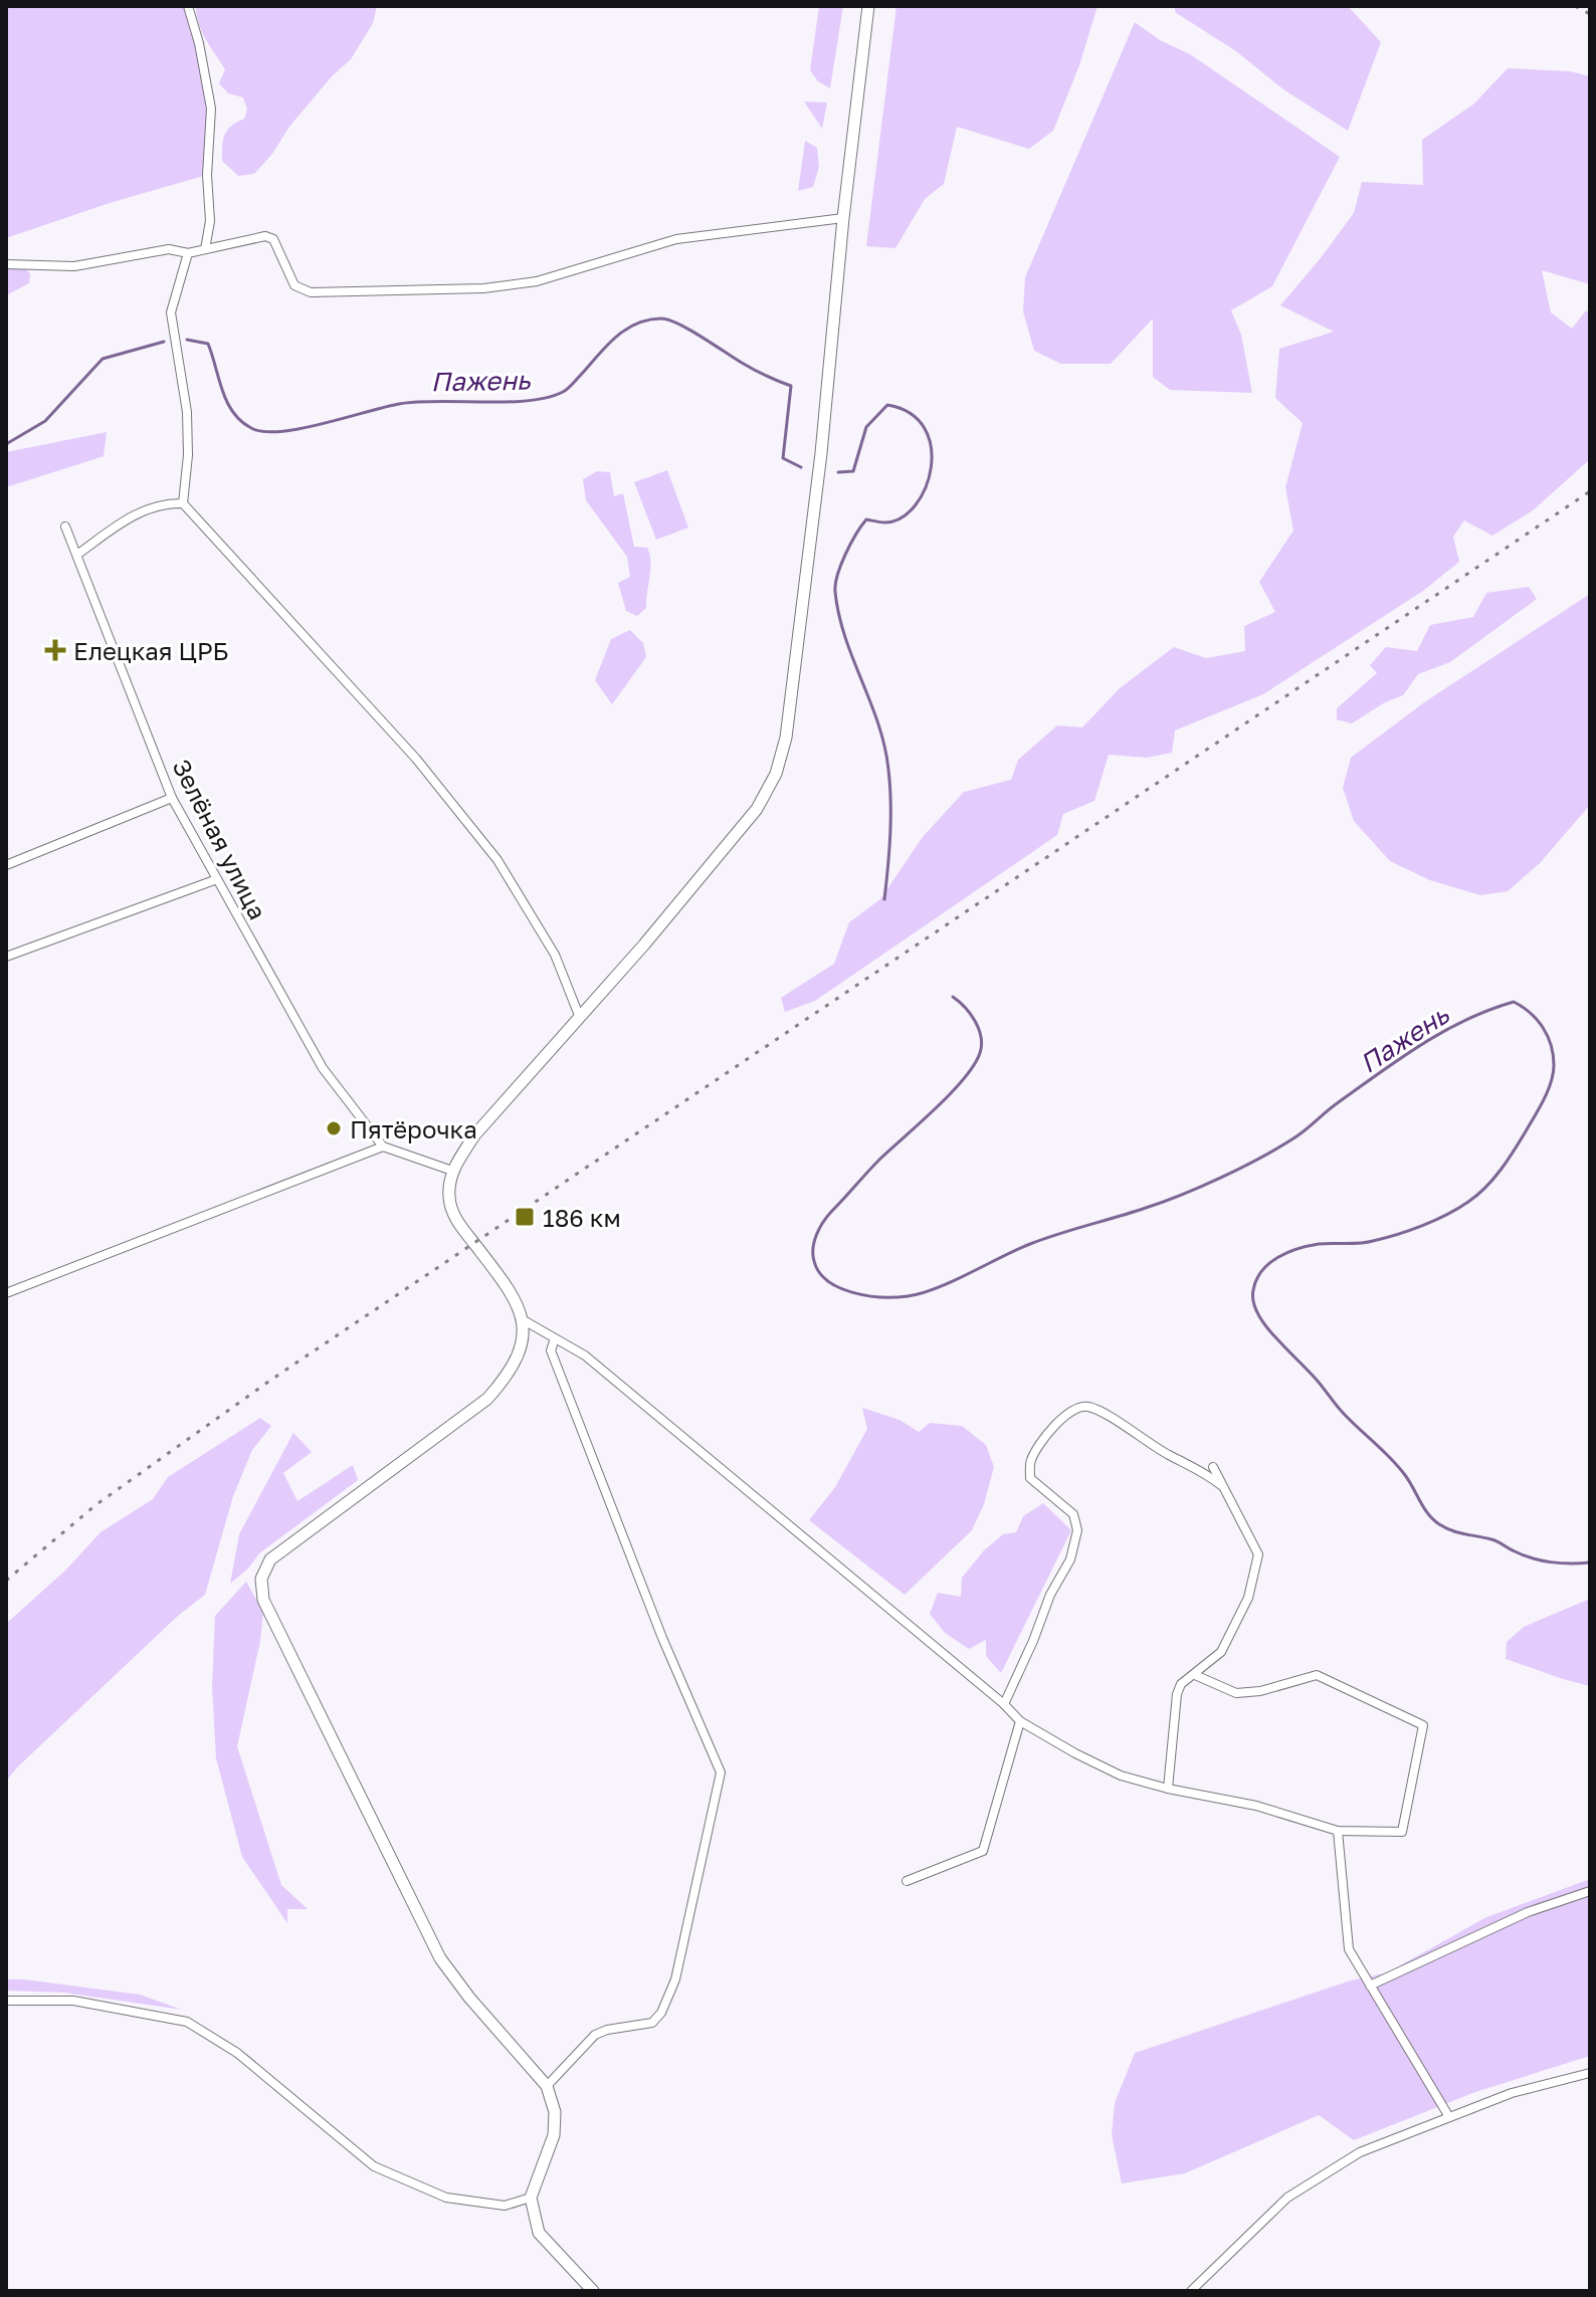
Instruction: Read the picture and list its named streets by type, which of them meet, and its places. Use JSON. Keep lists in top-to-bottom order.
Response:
{
  "streets": {
    "street": ["Зелёная улица"]
  },
  "water": ["Пажень"],
  "places": {
    "health": ["Елецкая ЦРБ"],
    "other": ["Пятёрочка"],
    "transit": ["186 км"]
  }
}
